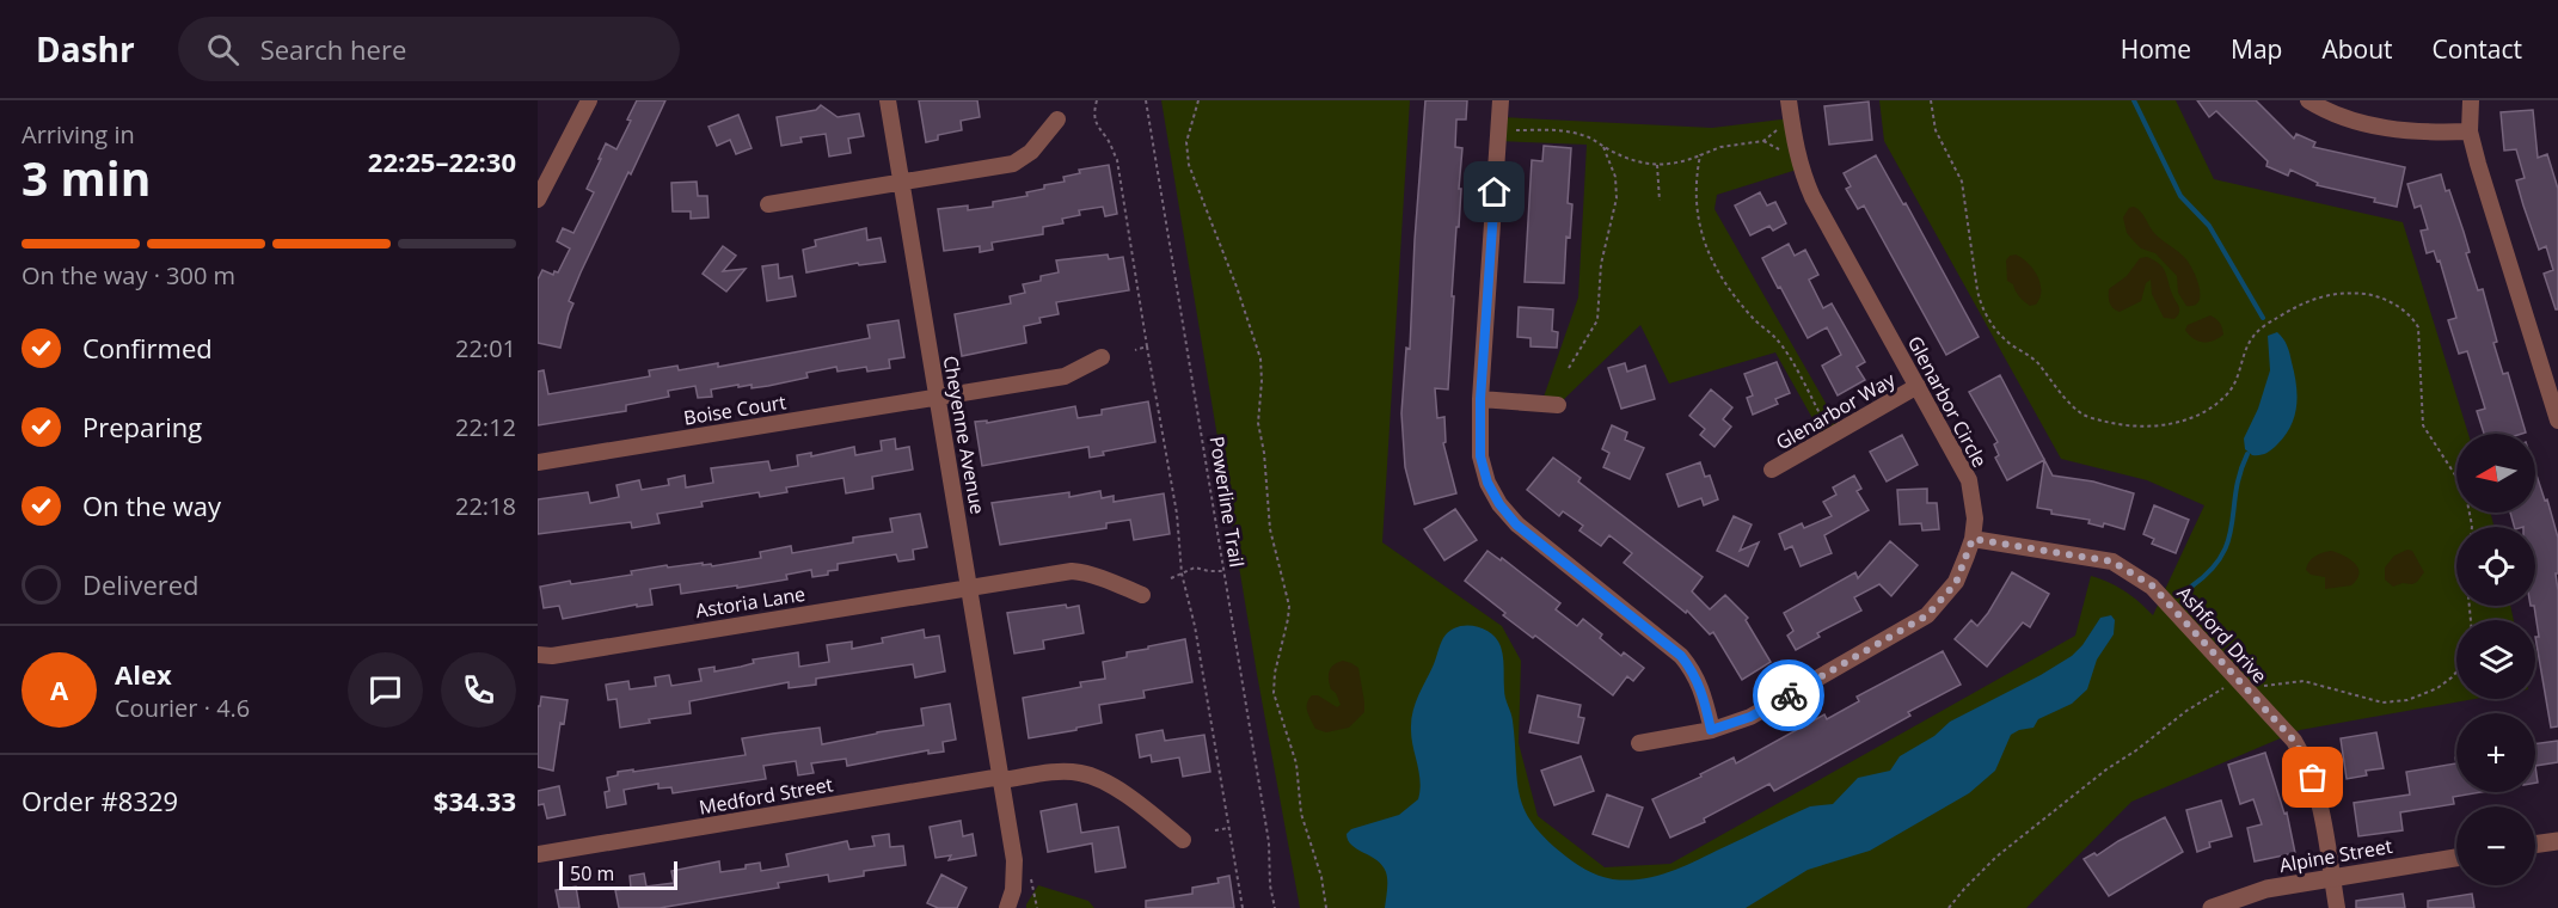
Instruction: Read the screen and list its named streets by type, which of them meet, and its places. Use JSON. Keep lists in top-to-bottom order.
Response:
{
  "streets": {
    "street": [
      "Glenarbor Circle",
      "Boise Court",
      "Glenarbor Way",
      "Cheyenne Avenue",
      "Astoria Lane",
      "Ashford Drive",
      "Medford Street",
      "Alpine Street"
    ],
    "path": ["Powerline Trail"]
  },
  "crossings": [
    ["Glenarbor Circle", "Glenarbor Way"],
    ["Glenarbor Circle", "Ashford Drive"],
    ["Boise Court", "Cheyenne Avenue"],
    ["Cheyenne Avenue", "Astoria Lane"],
    ["Cheyenne Avenue", "Medford Street"],
    ["Ashford Drive", "Alpine Street"]
  ],
  "scale_bar": "50 m",
  "north": "left",
  "page": {
    "header": "Dashr",
    "search": "Search here",
    "nav": [
      "Home",
      "Map",
      "About",
      "Contact"
    ],
    "heading": ["3 min", "Arriving in", "22:25–22:30"],
    "panel": [
      "Alex",
      "Courier · 4.6",
      "Order #8329",
      "$34.33"
    ],
    "bar": "On the way · 300 m",
    "list": [
      ["Confirmed", "22:01"],
      ["Preparing", "22:12"],
      ["On the way", "22:18"],
      "Delivered"
    ],
    "map_buttons": ["+", "−"],
    "round": "A",
    "scale": "50 m"
  }
}
